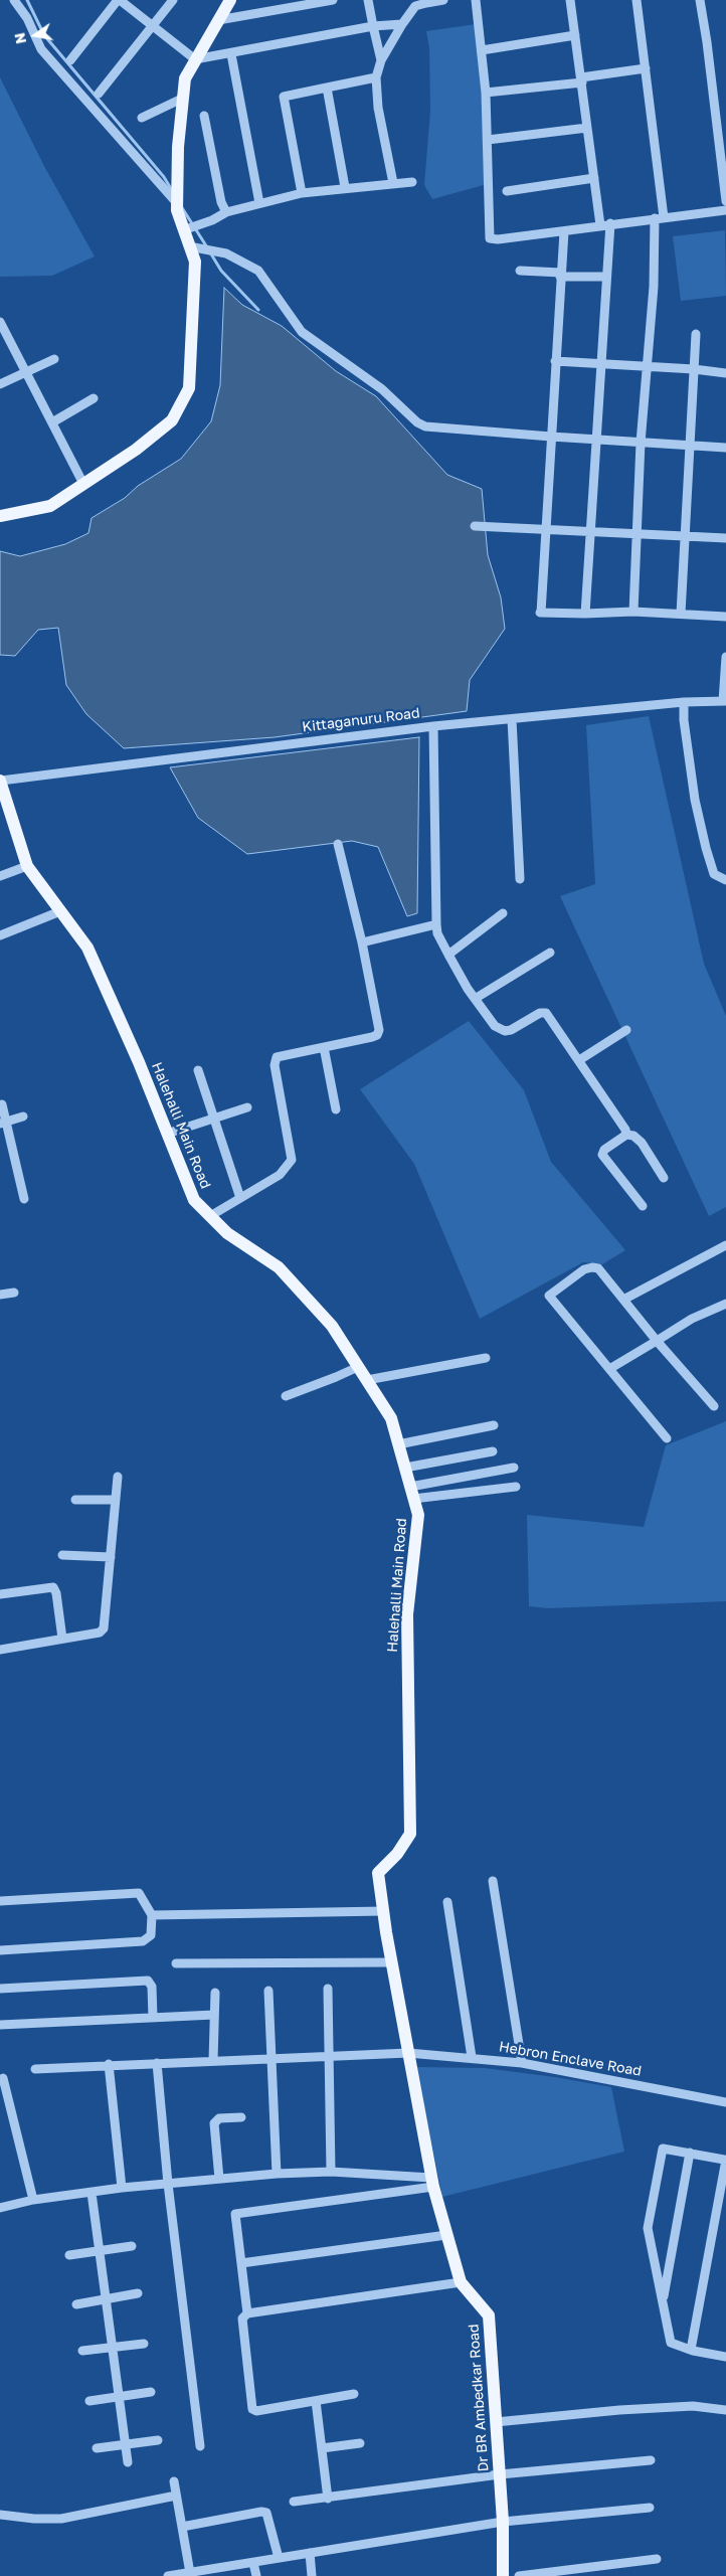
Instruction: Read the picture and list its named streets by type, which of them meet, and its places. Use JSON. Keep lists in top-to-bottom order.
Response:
{
  "streets": {
    "main road": ["Halehalli Main Road", "Dr BR Ambedkar Road"],
    "street": ["Kittaganuru Road", "Hebron Enclave Road"]
  },
  "crossings": [
    ["Kittaganuru Road", "Halehalli Main Road"],
    ["Halehalli Main Road", "Hebron Enclave Road"],
    ["Halehalli Main Road", "Dr BR Ambedkar Road"],
    ["Hebron Enclave Road", "Dr BR Ambedkar Road"]
  ],
  "north": "left"
}
